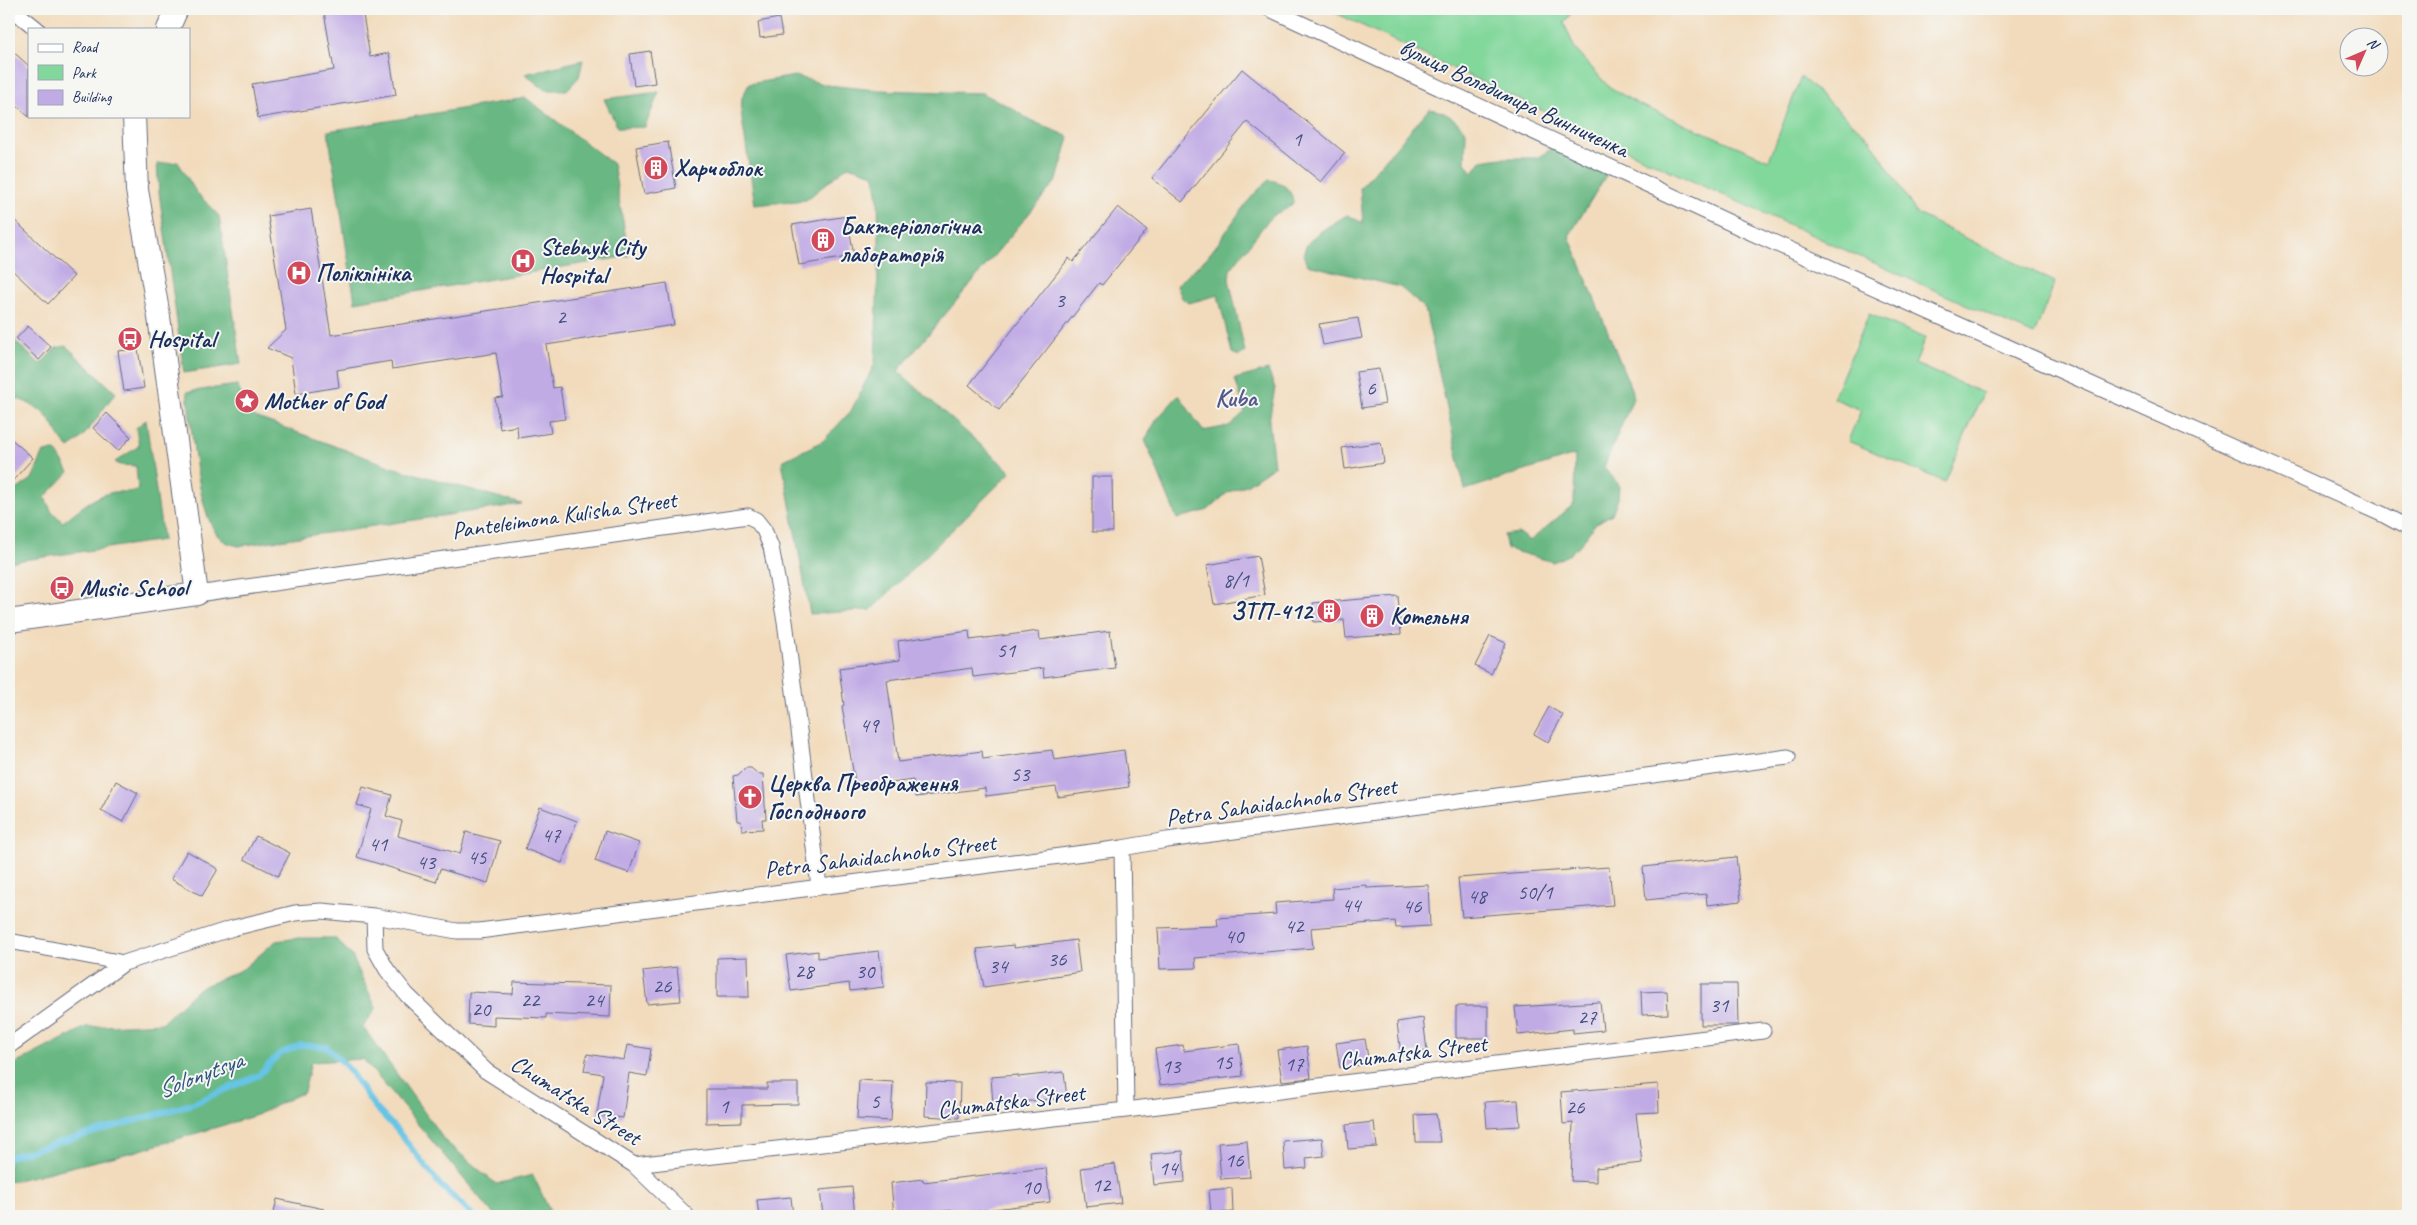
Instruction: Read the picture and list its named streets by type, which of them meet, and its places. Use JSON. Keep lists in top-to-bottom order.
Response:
{
  "streets": {
    "street": [
      "вулиця Володимира Винниченка",
      "Panteleimona Kulisha Street",
      "Petra Sahaidachnoho Street",
      "Chumatska Street"
    ]
  },
  "crossings": [
    ["Panteleimona Kulisha Street", "Petra Sahaidachnoho Street"],
    ["Petra Sahaidachnoho Street", "Chumatska Street"]
  ],
  "districts": ["Kuba"],
  "water": ["Solonytsya"],
  "places": {
    "building": [
      "Харчоблок",
      "Бактеріологічна лабораторія",
      "ЗТП-412",
      "Котельня"
    ],
    "hospital": ["Stebnyk City Hospital", "Поліклініка"],
    "bus stop": ["Hospital", "Music School"],
    "place": ["Mother of God"],
    "church": ["Церква Преображення Господнього"]
  },
  "house_numbers": [
    "1",
    "3",
    "2",
    "6",
    "8/1",
    "51",
    "49",
    "53",
    "47",
    "41",
    "45",
    "43",
    "50/1",
    "48",
    "44",
    "46",
    "42",
    "40",
    "36",
    "34",
    "28",
    "30",
    "26",
    "22",
    "24",
    "31",
    "20",
    "27",
    "15",
    "17",
    "13",
    "5",
    "1",
    "26",
    "16",
    "14",
    "12",
    "10"
  ],
  "legend": ["Road", "Park", "Building"],
  "north": "top right"
}
